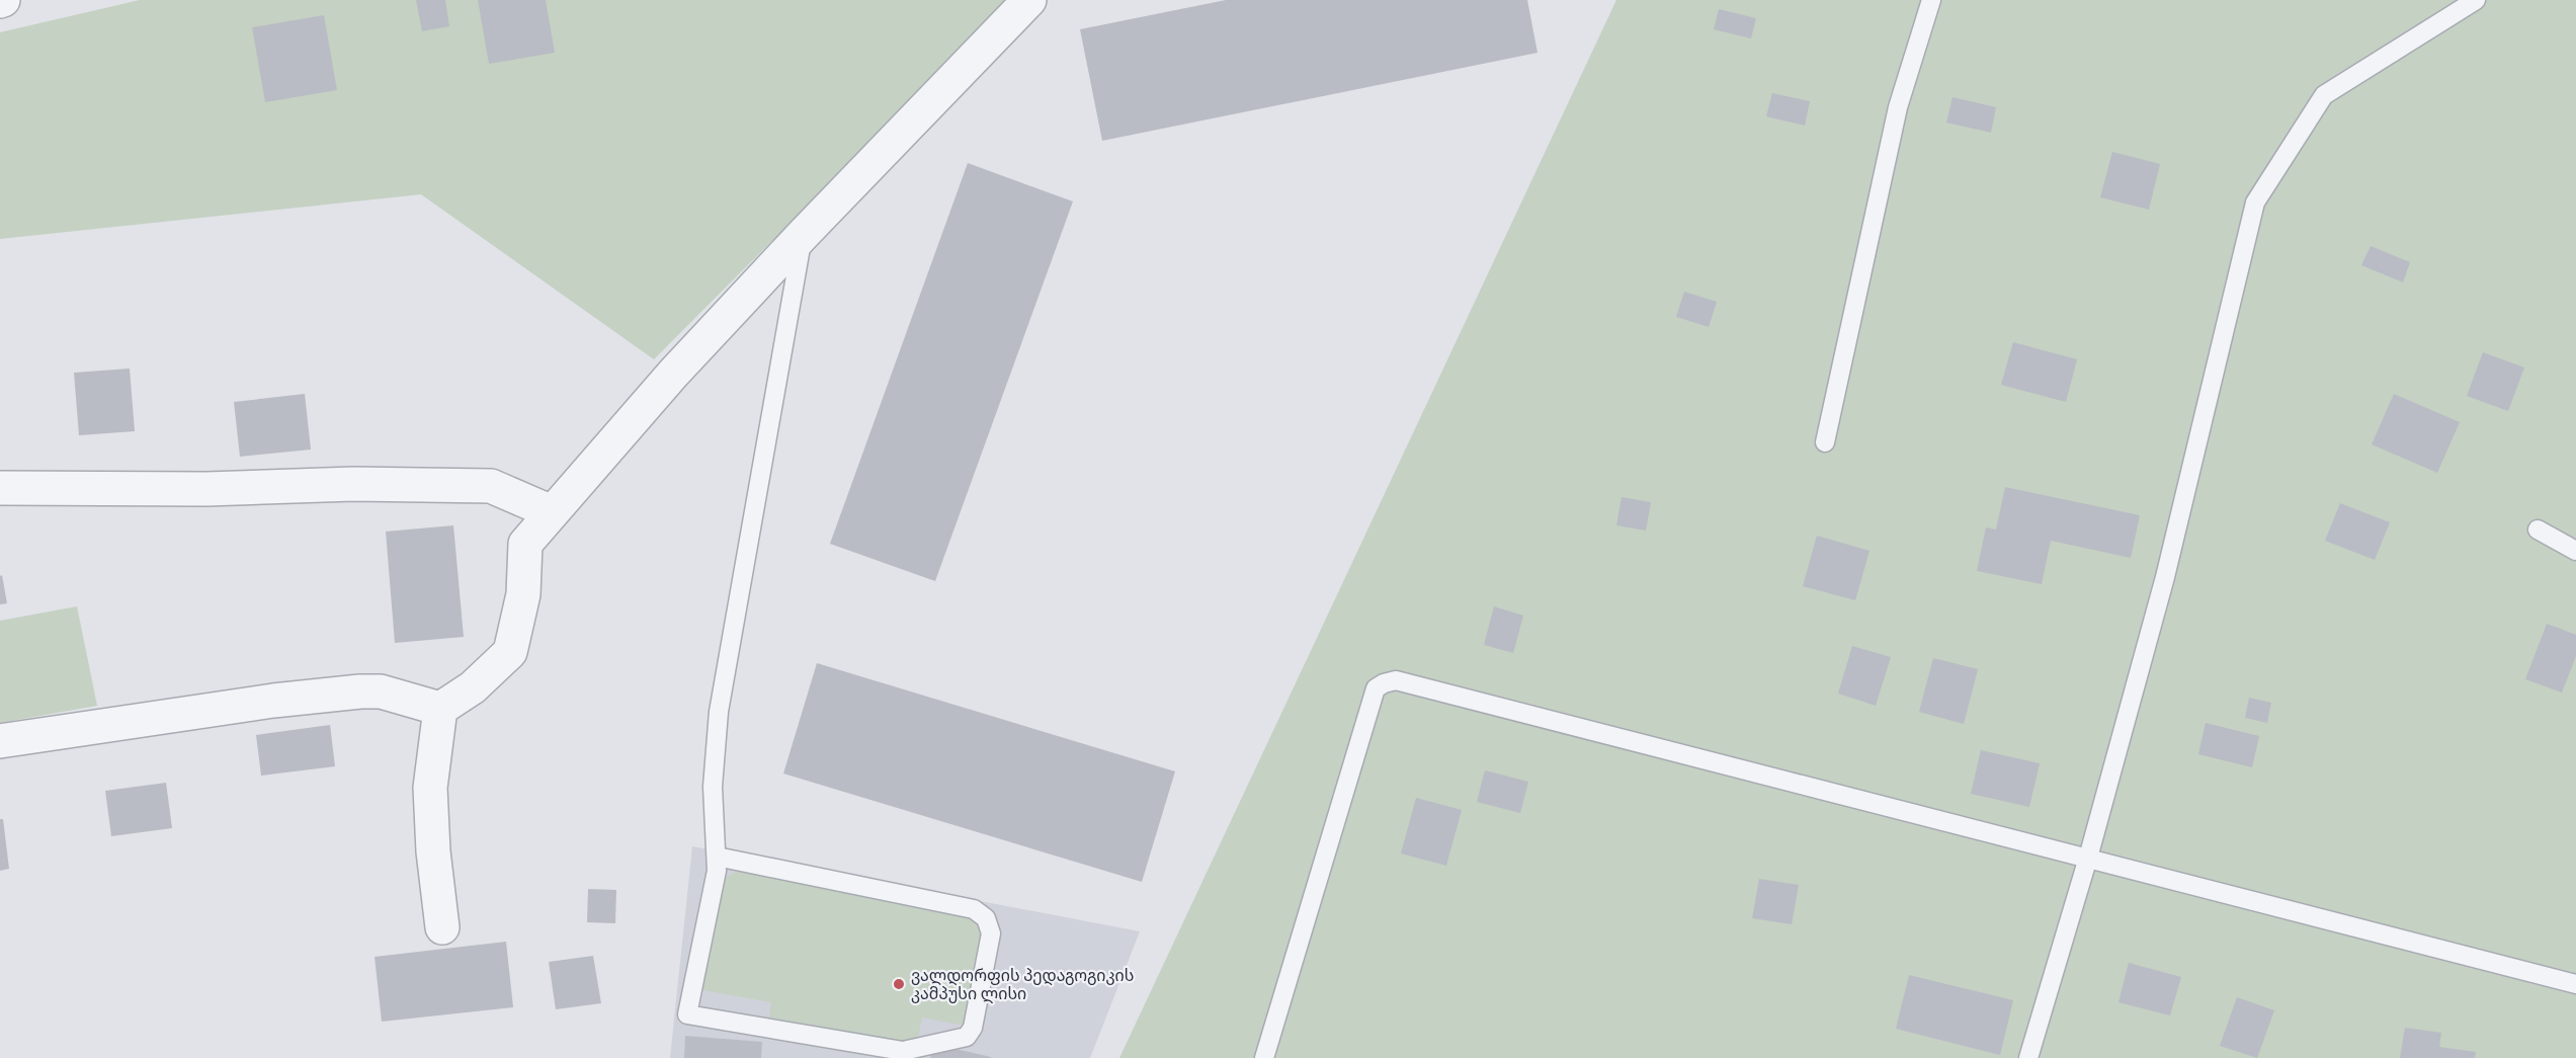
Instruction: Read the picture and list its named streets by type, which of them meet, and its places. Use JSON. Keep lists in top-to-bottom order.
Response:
{
  "places": ["ვალდორფის პედაგოგიკის კამპუსი ლისი"]
}
